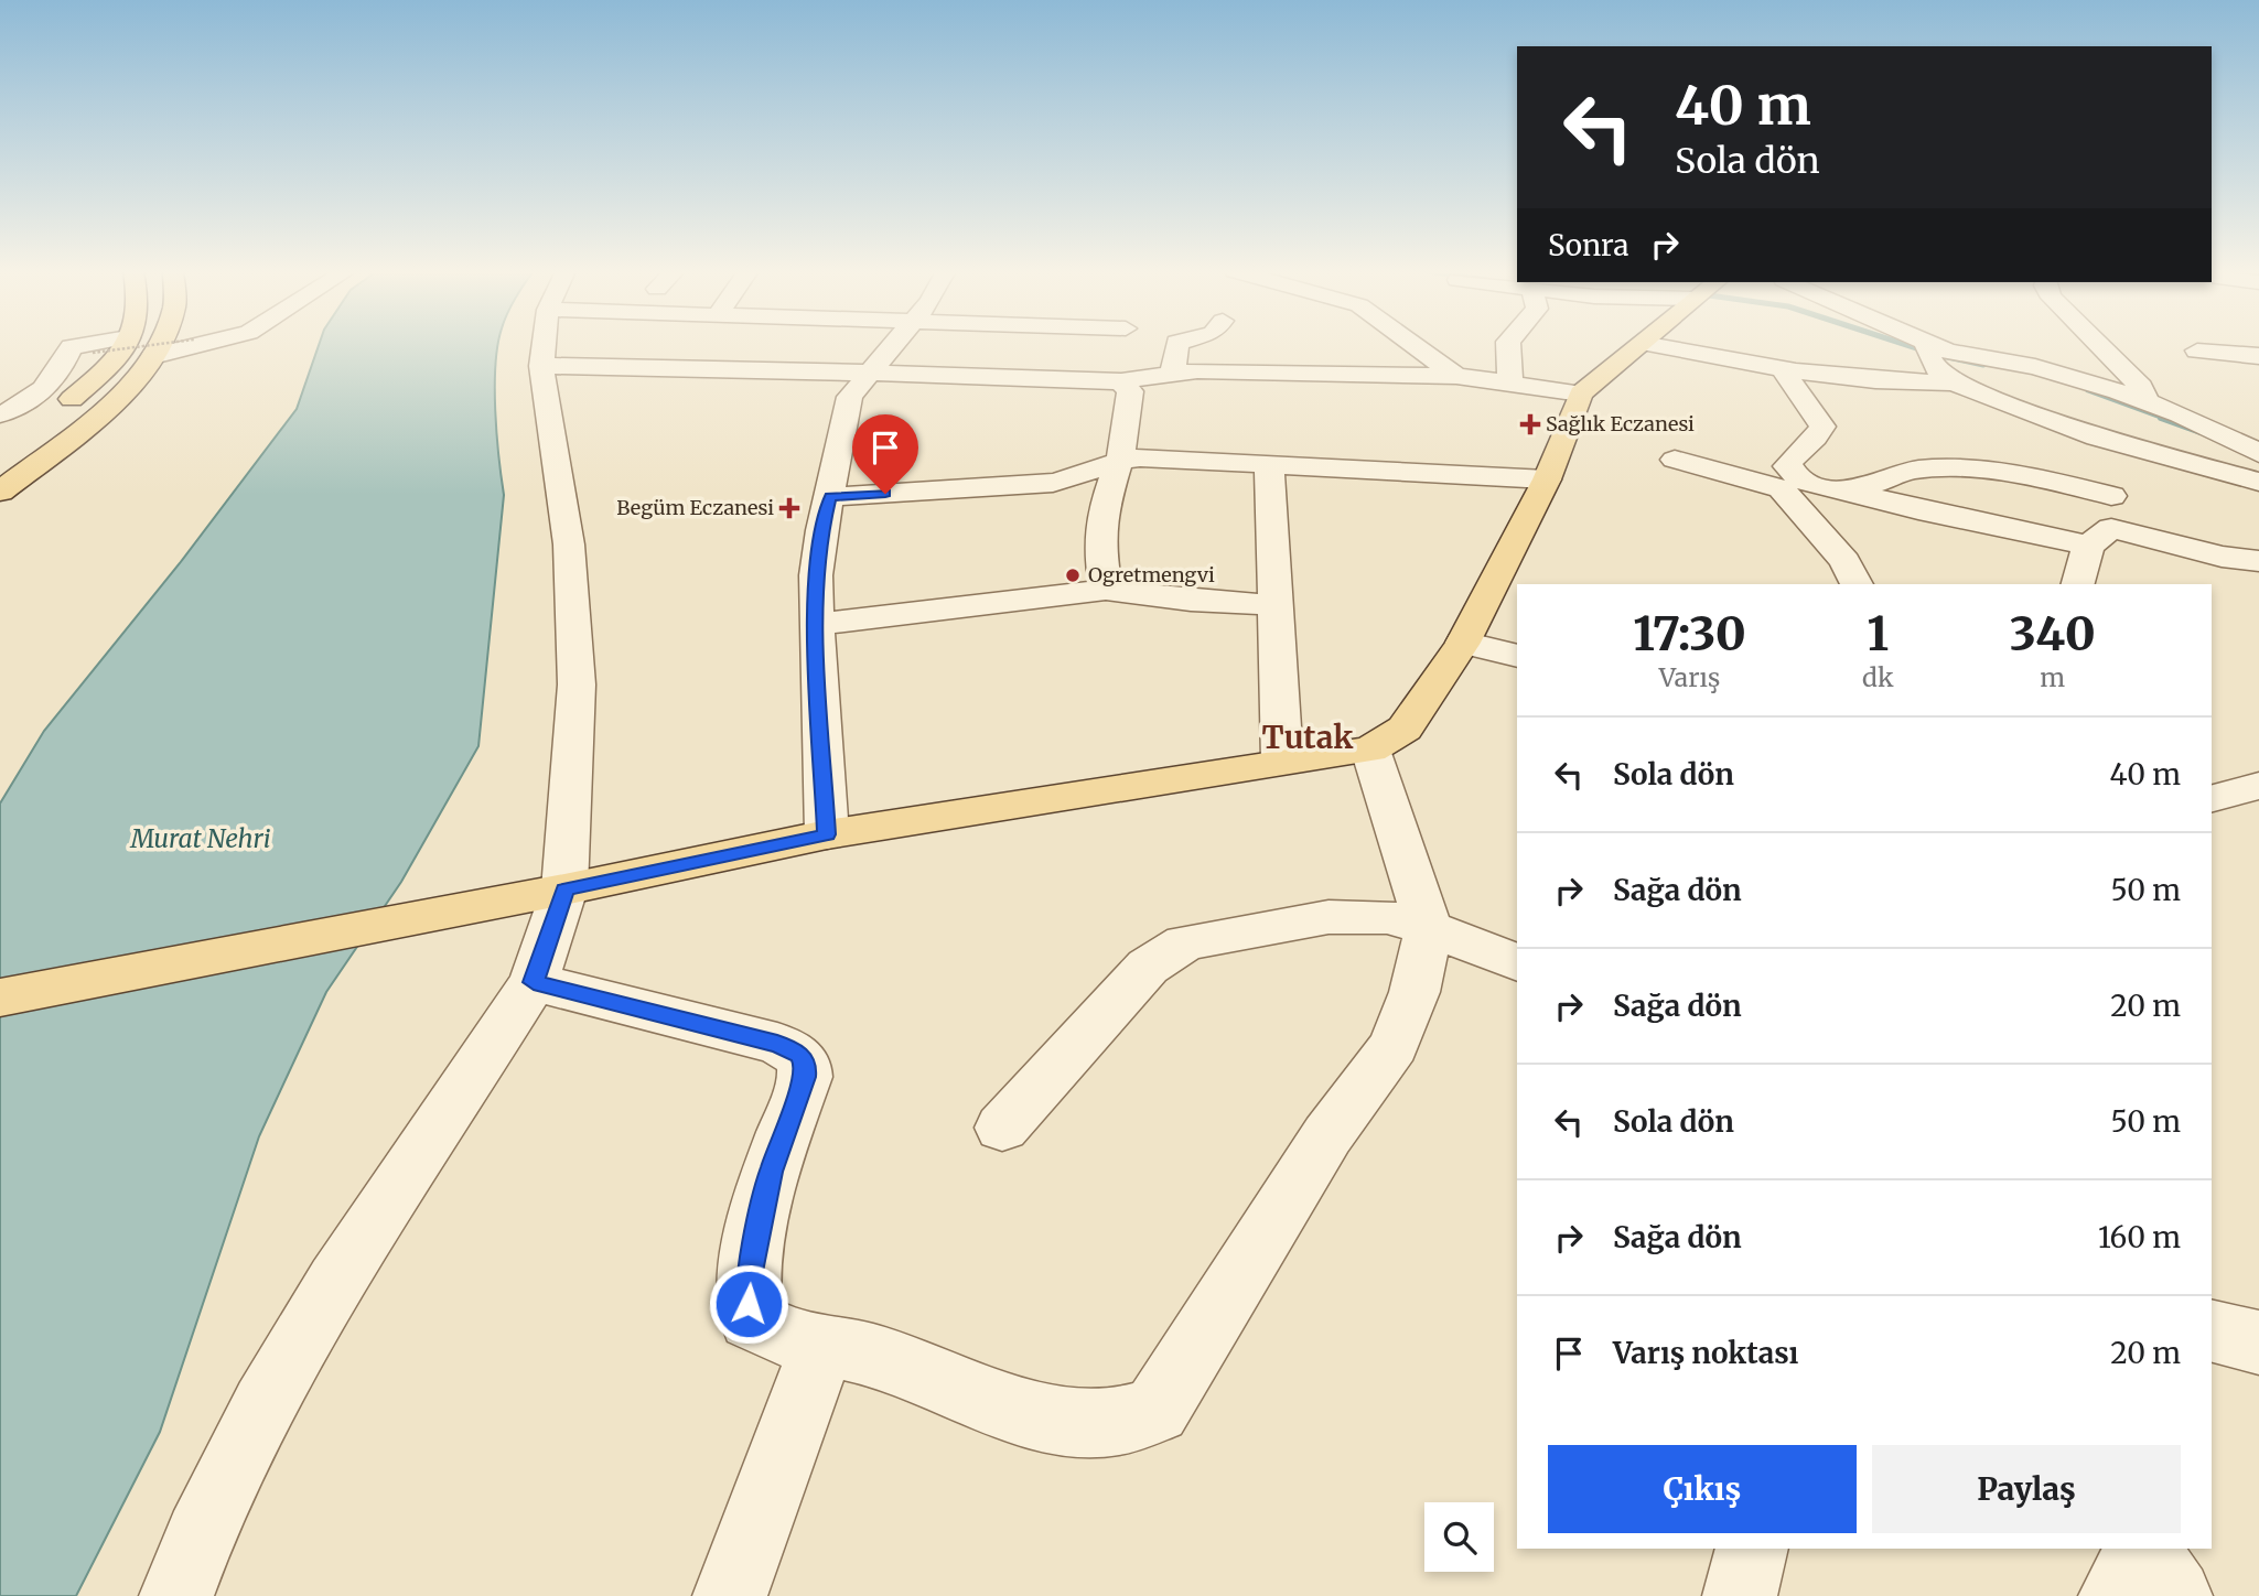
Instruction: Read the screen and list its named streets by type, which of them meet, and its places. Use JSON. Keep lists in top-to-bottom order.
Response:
{
  "districts": ["Tutak"],
  "water": ["Murat Nehri"],
  "places": {
    "health": ["Sağlık Eczanesi", "Begüm Eczanesi"],
    "other": ["Ogretmengvi"]
  },
  "page": {
    "turn": ["40 m", "Sola dön"],
    "then": "Sonra",
    "eta": [
      "17:30",
      "Varış",
      "1",
      "dk",
      "340",
      "m"
    ],
    "list": [
      {
        "name": "Sola dön",
        "value": "40 m"
      },
      {
        "name": "Sağa dön",
        "value": "50 m"
      },
      {
        "name": "Sağa dön",
        "value": "20 m"
      },
      {
        "name": "Sola dön",
        "value": "50 m"
      },
      {
        "name": "Sağa dön",
        "value": "160 m"
      },
      {
        "name": "Varış noktası",
        "value": "20 m"
      }
    ],
    "buttons": ["Çıkış", "Paylaş"]
  }
}
